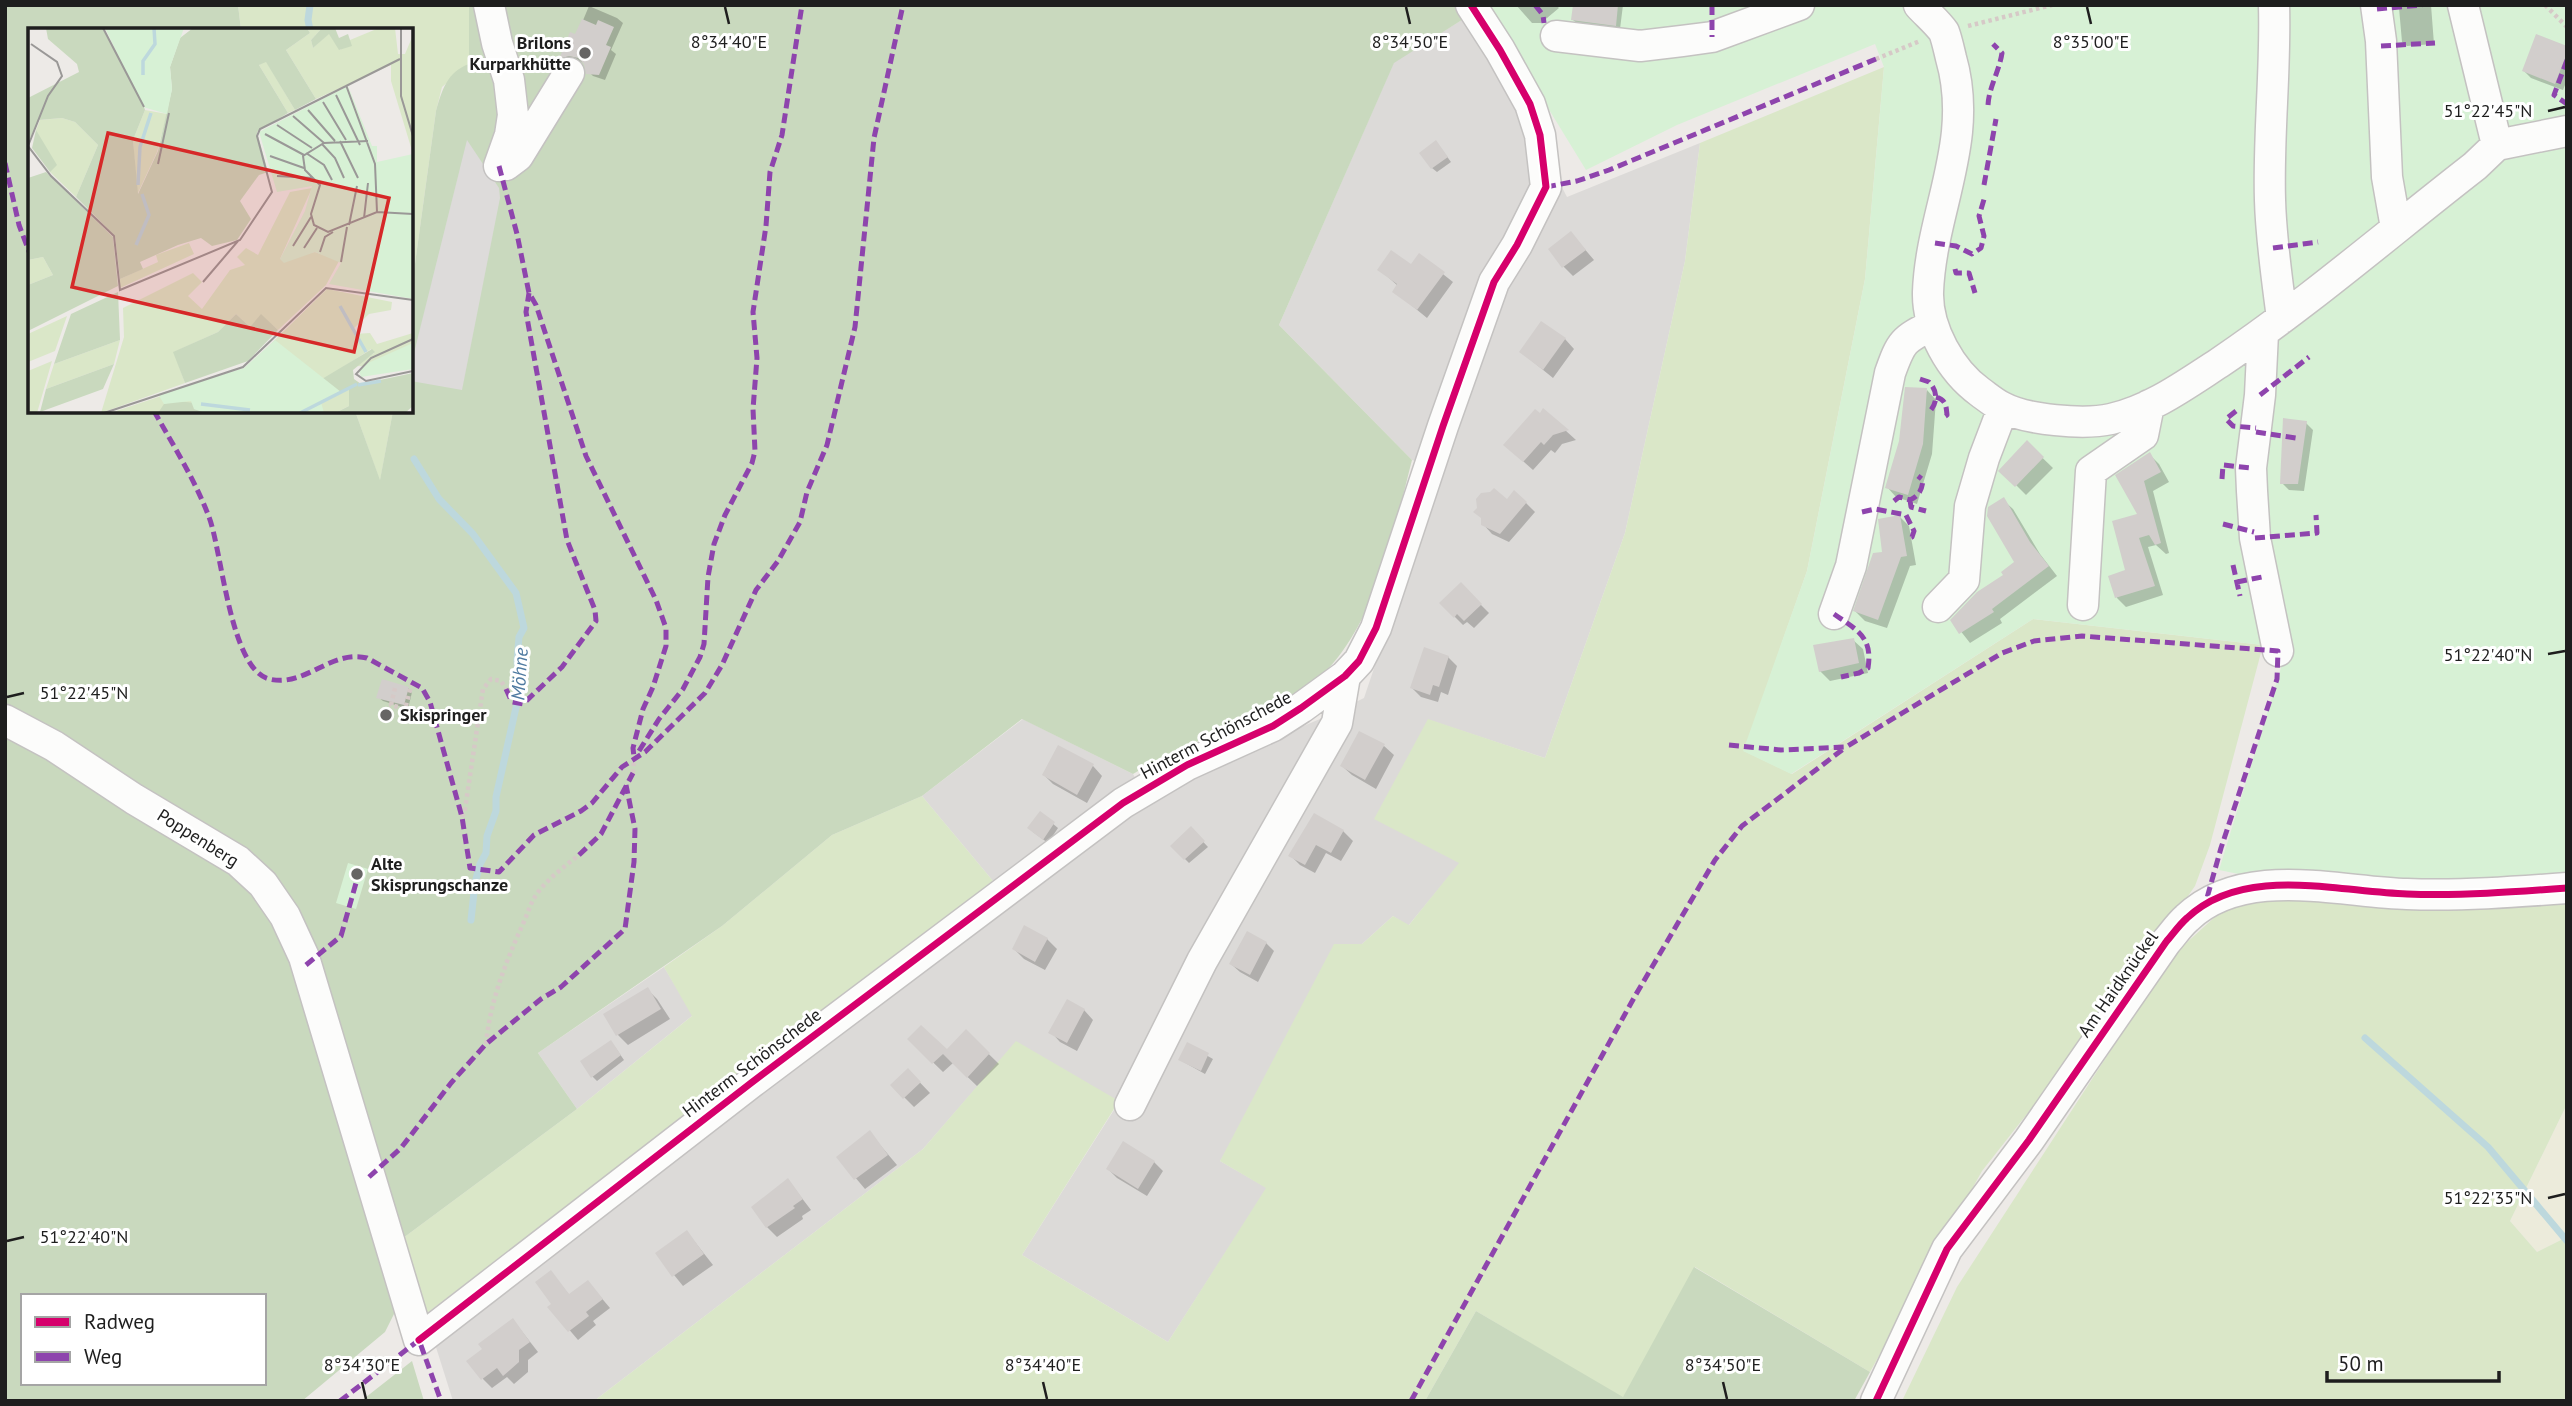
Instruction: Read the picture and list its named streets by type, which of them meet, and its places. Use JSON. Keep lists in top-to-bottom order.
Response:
{
  "streets": {
    "street": ["Hinterm Schönschede", "Poppenberg", "Am Haidknückel"]
  },
  "crossings": [
    ["Hinterm Schönschede", "Poppenberg"]
  ],
  "water": ["Möhne"],
  "places": ["Brilons Kurparkhütte", "Skispringer", "Alte Skisprungschanze"],
  "legend": ["Radweg", "Weg"],
  "scale_bar": "50 m",
  "coordinates": [
    "8°34'40\"E",
    "8°34'50\"E",
    "8°35'00\"E",
    "51°22'45\"N",
    "51°22'40\"N",
    "51°22'35\"N",
    "8°34'30\"E"
  ]
}
